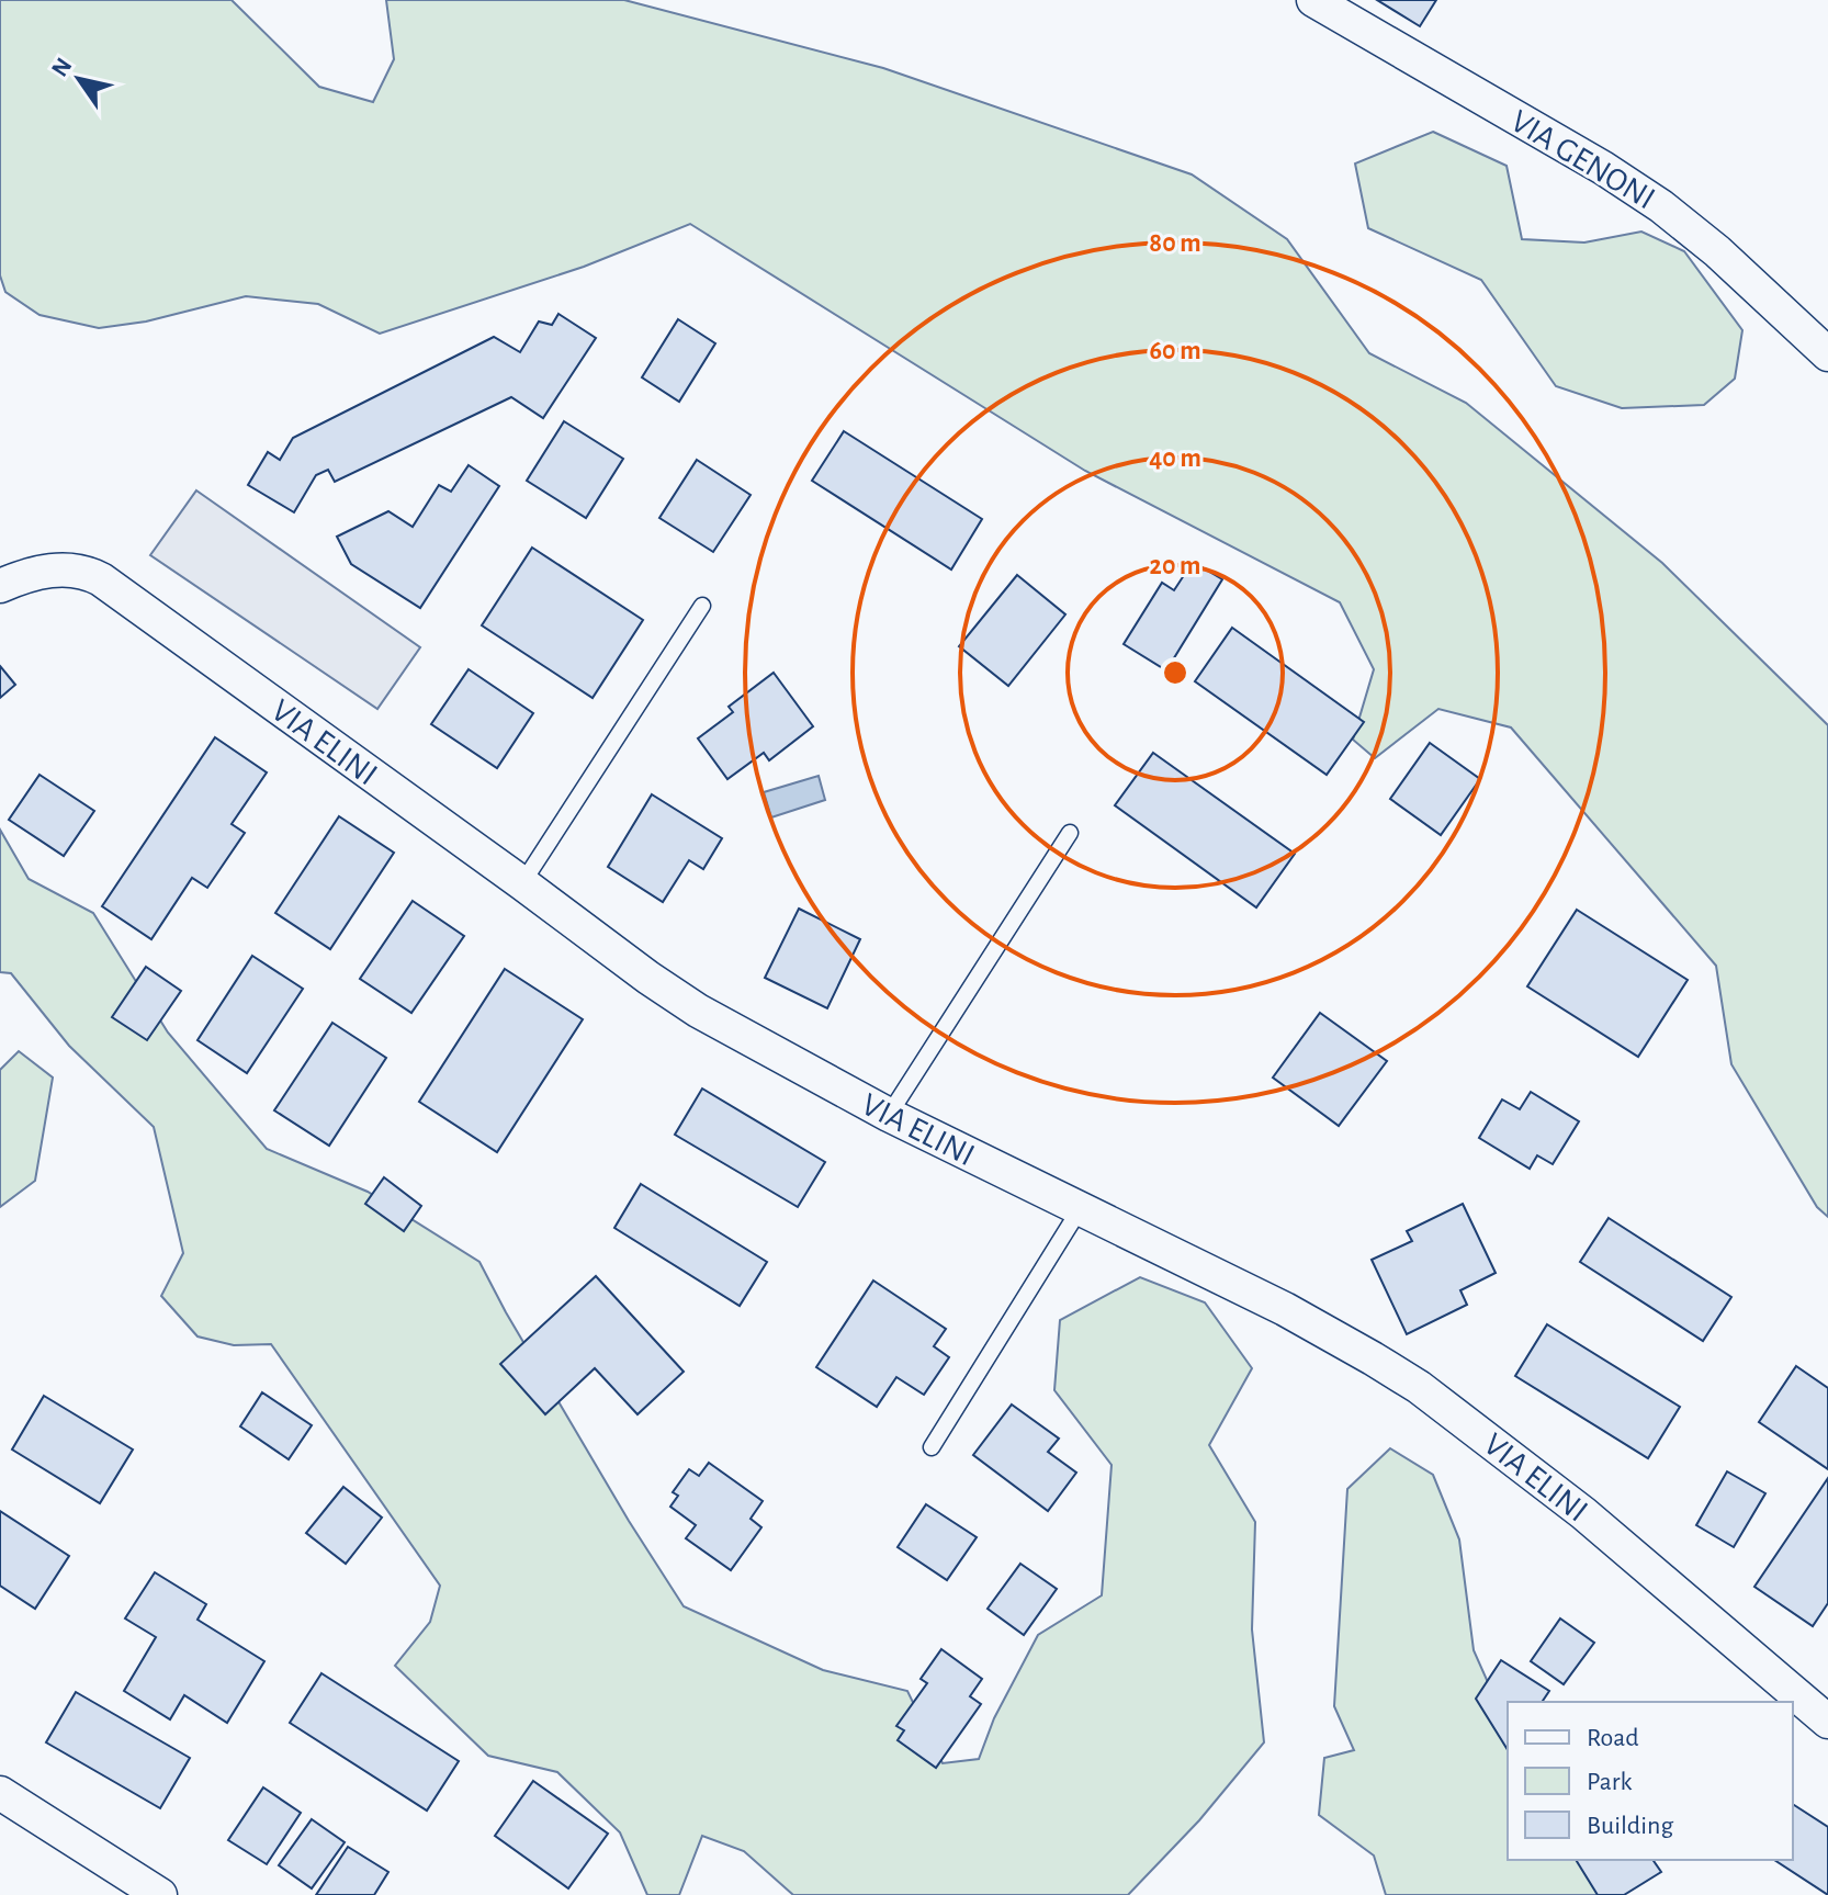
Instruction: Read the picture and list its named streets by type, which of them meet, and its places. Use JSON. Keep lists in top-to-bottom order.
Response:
{
  "streets": {
    "street": ["VIA GENONI", "VIA ELINI"]
  },
  "legend": ["Road", "Park", "Building"],
  "north": "top left",
  "rings": [
    "80 m",
    "60 m",
    "40 m",
    "20 m"
  ]
}
